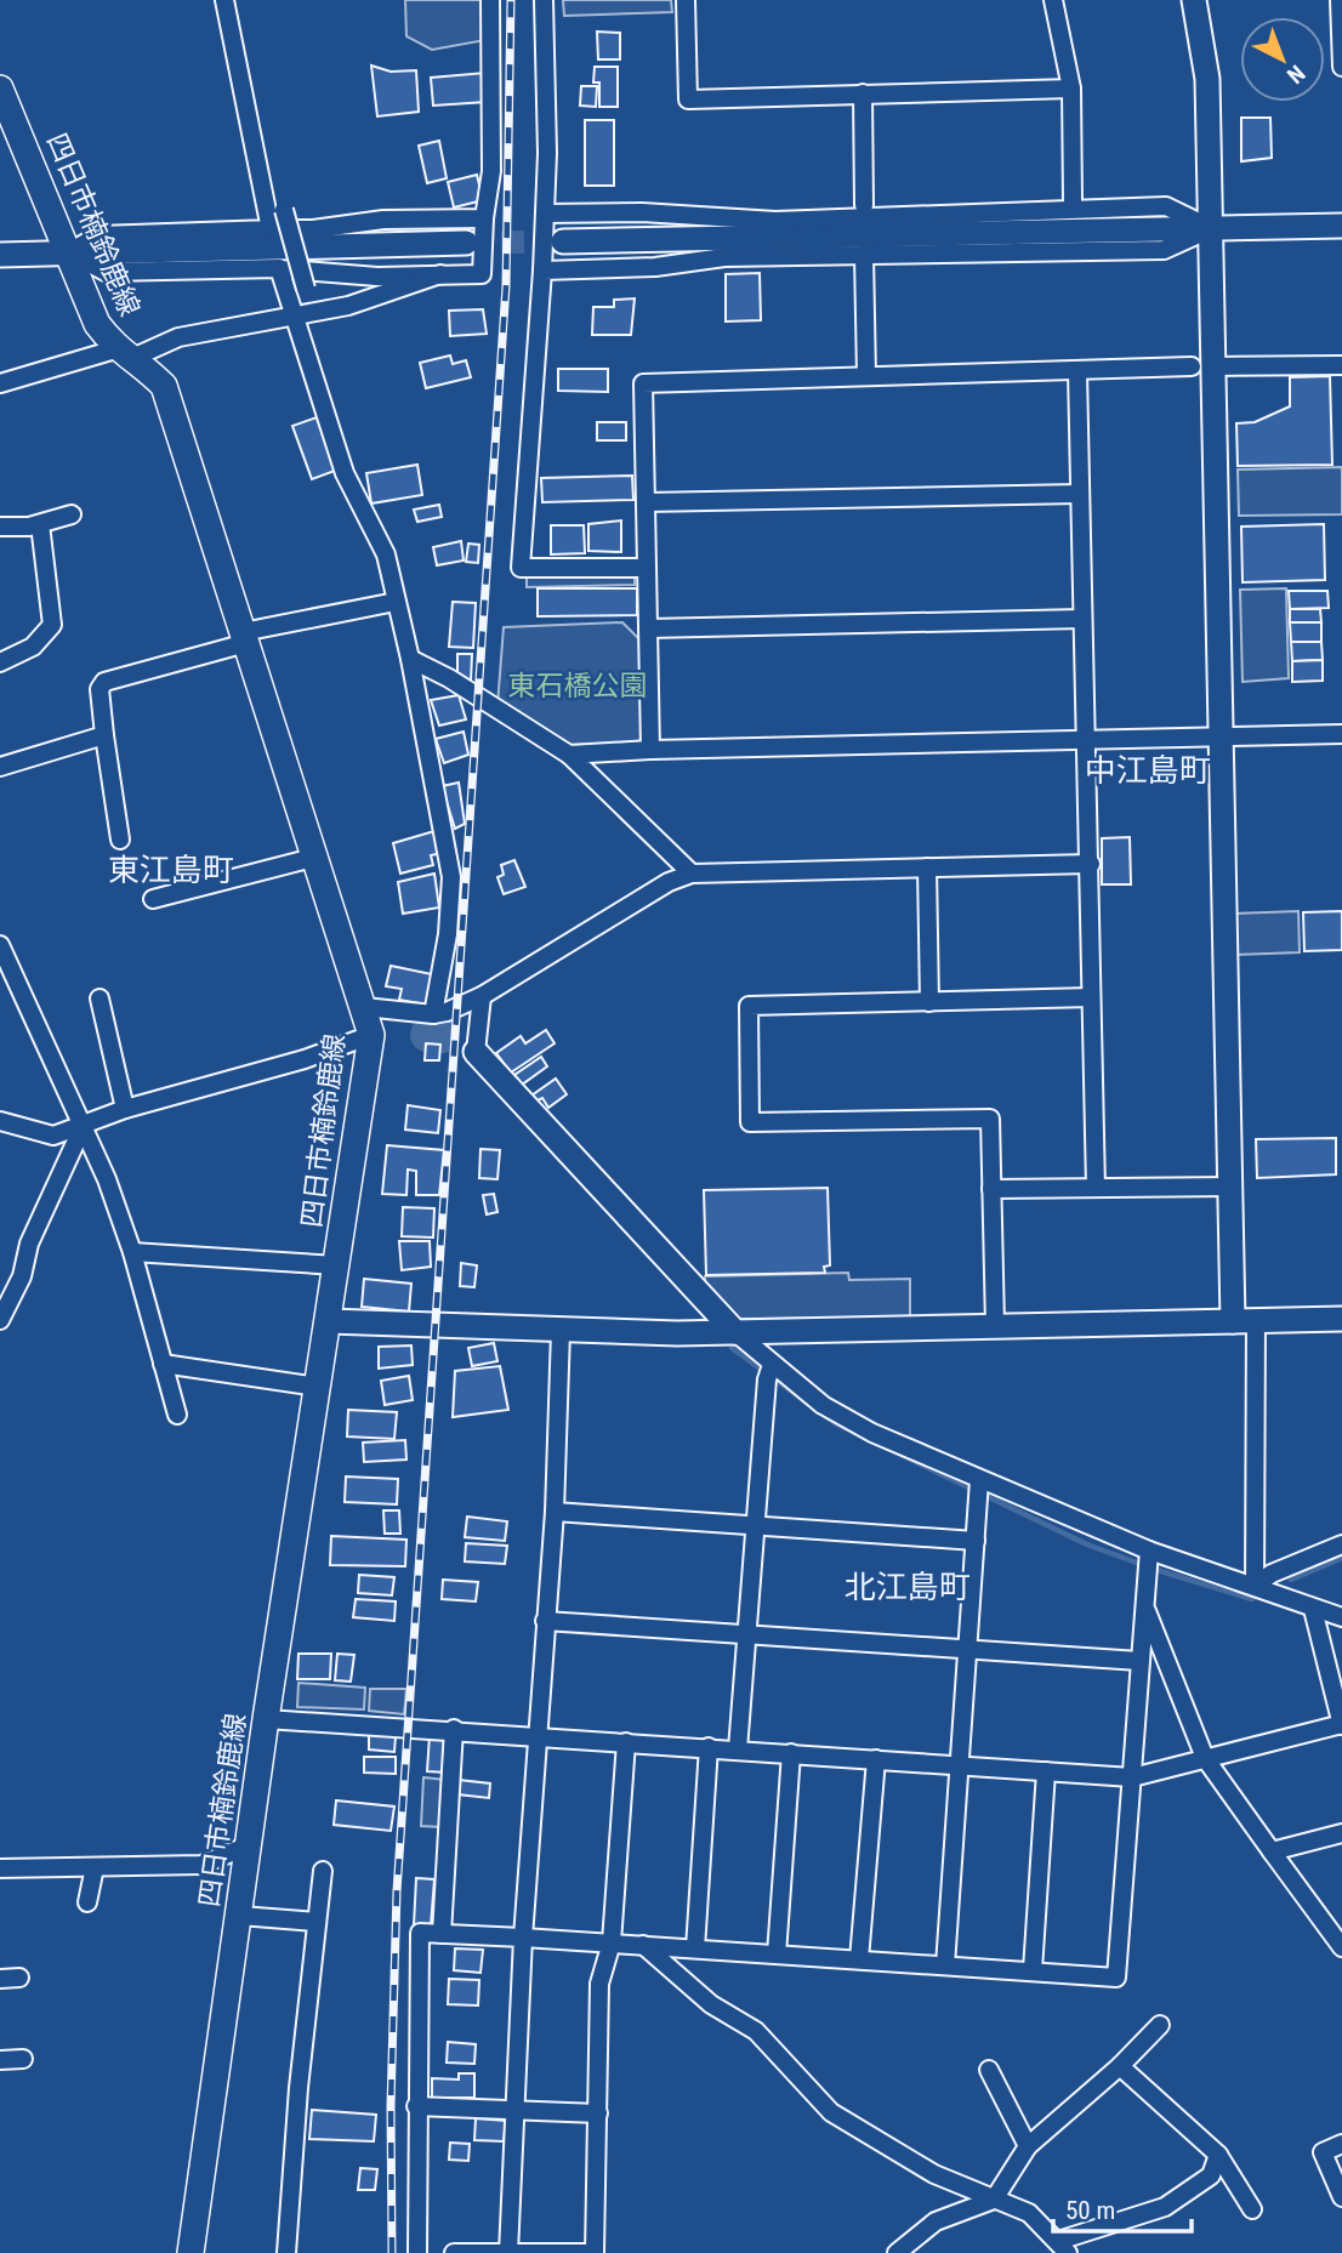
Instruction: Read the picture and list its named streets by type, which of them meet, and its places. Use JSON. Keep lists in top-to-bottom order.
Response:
{
  "streets": {
    "main road": ["四日市楠鈴鹿線"]
  },
  "districts": ["中江島町", "東江島町", "北江島町"],
  "parks": ["東石橋公園"],
  "scale_bar": "50 m",
  "north": "bottom right"
}
